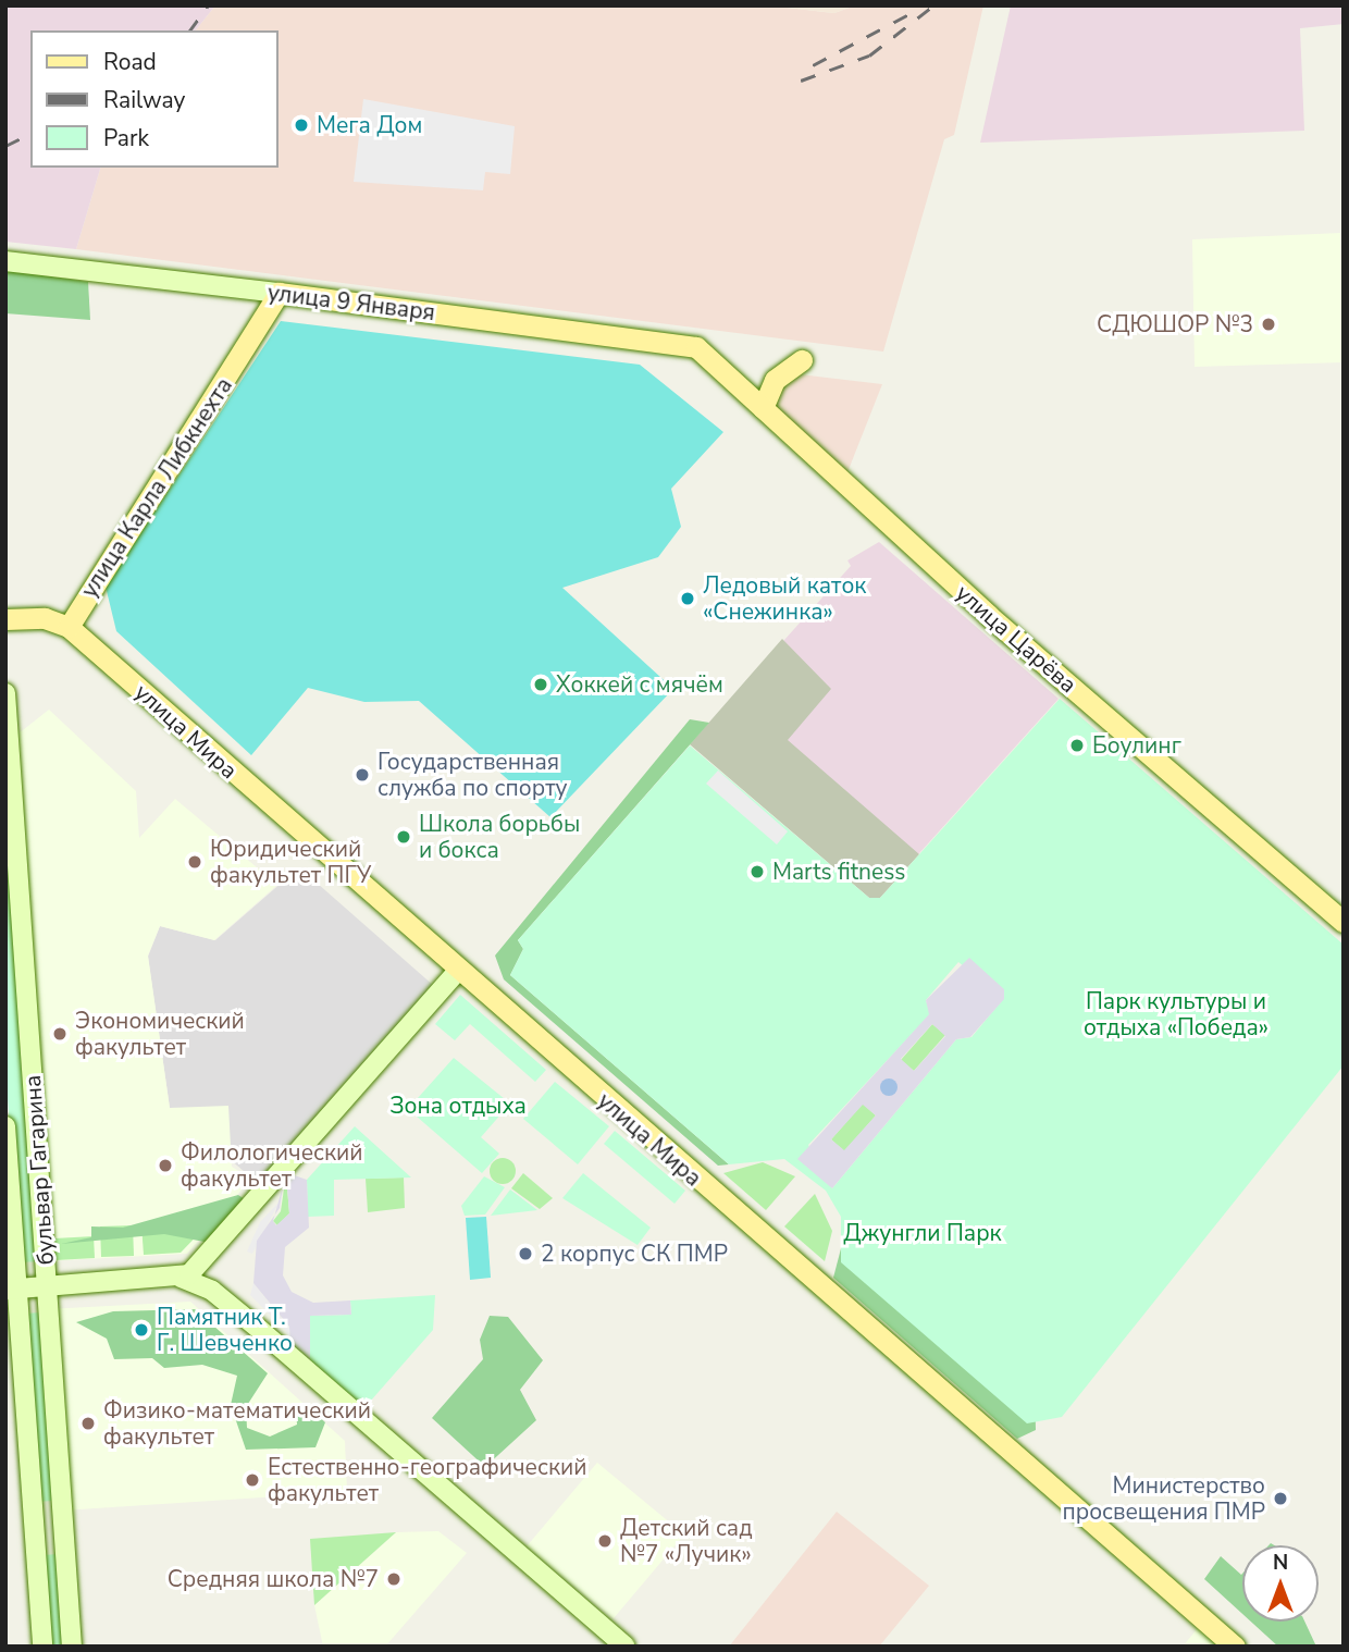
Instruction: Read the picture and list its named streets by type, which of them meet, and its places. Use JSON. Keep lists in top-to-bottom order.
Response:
{
  "streets": {
    "main road": [
      "улица 9 Января",
      "улица Карла Либкнехта",
      "улица Царёва",
      "улица Мира"
    ],
    "street": ["бульвар Гагарина"]
  },
  "crossings": [
    ["улица 9 Января", "улица Карла Либкнехта"],
    ["улица 9 Января", "улица Царёва"],
    ["улица Карла Либкнехта", "улица Мира"]
  ],
  "parks": ["Парк культуры и отдыха «Победа»", "Зона отдыха", "Джунгли Парк"],
  "places": [
    "Мега Дом",
    "СДЮШОР №3",
    "Ледовый каток «Снежинка»",
    "Хоккей с мячём",
    "Боулинг",
    "Государственная служба по спорту",
    "Школа борьбы и бокса",
    "Юридический факультет ПГУ",
    "Marts fitness",
    "Экономический факультет",
    "Филологический факультет",
    "2 корпус СК ПМР",
    "Памятник Т. Г. Шевченко",
    "Физико-математический факультет",
    "Естественно-географический факультет",
    "Министерство просвещения ПМР",
    "Детский сад №7 «Лучик»",
    "Средняя школа №7"
  ],
  "legend": ["Road", "Railway", "Park"],
  "north": "top"
}
